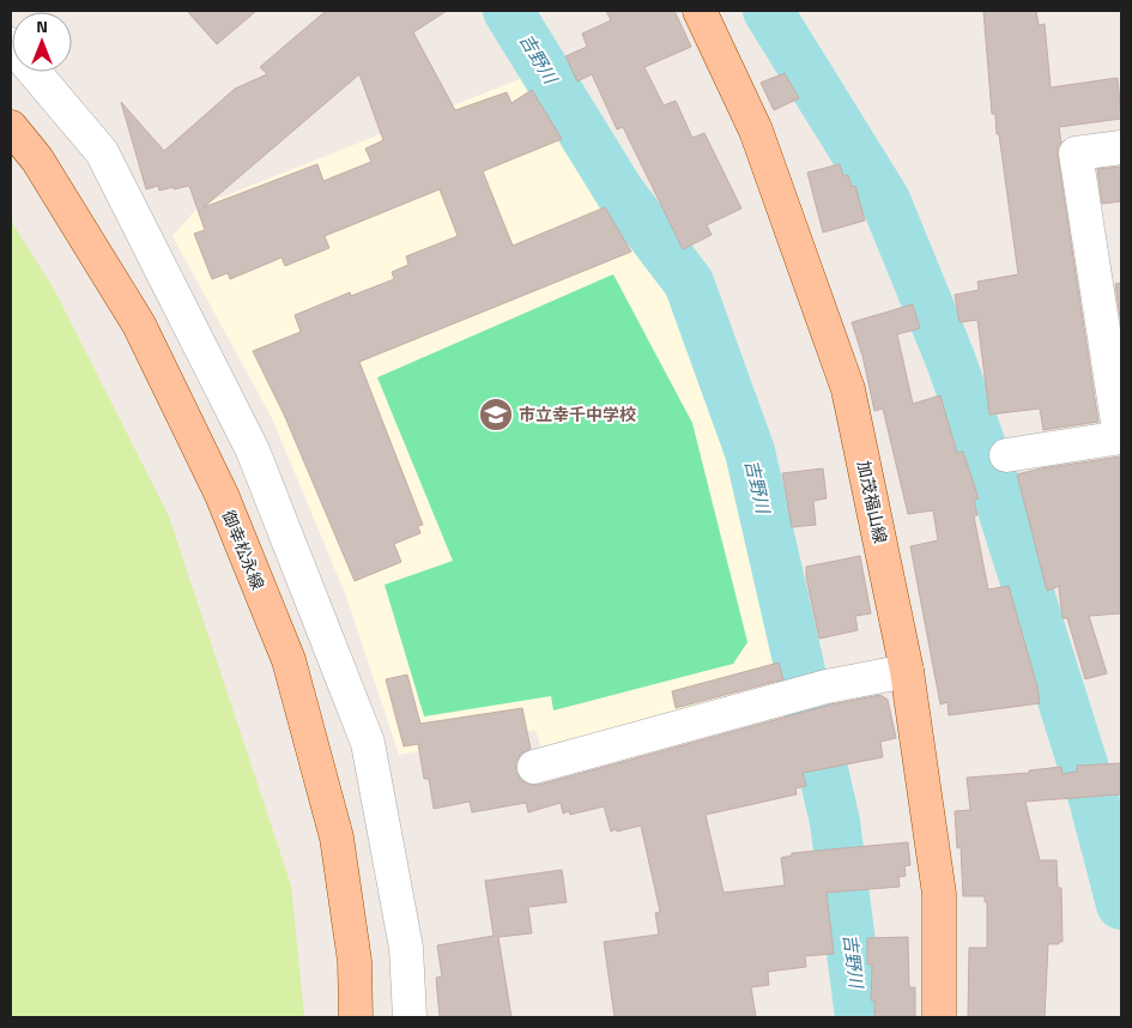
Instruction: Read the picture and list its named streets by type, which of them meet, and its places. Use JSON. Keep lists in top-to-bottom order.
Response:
{
  "streets": {
    "main road": ["加茂福山線", "御幸松永線"]
  },
  "water": ["吉野川"],
  "places": {
    "school or university": ["市立幸千中学校"]
  },
  "north": "top"
}
